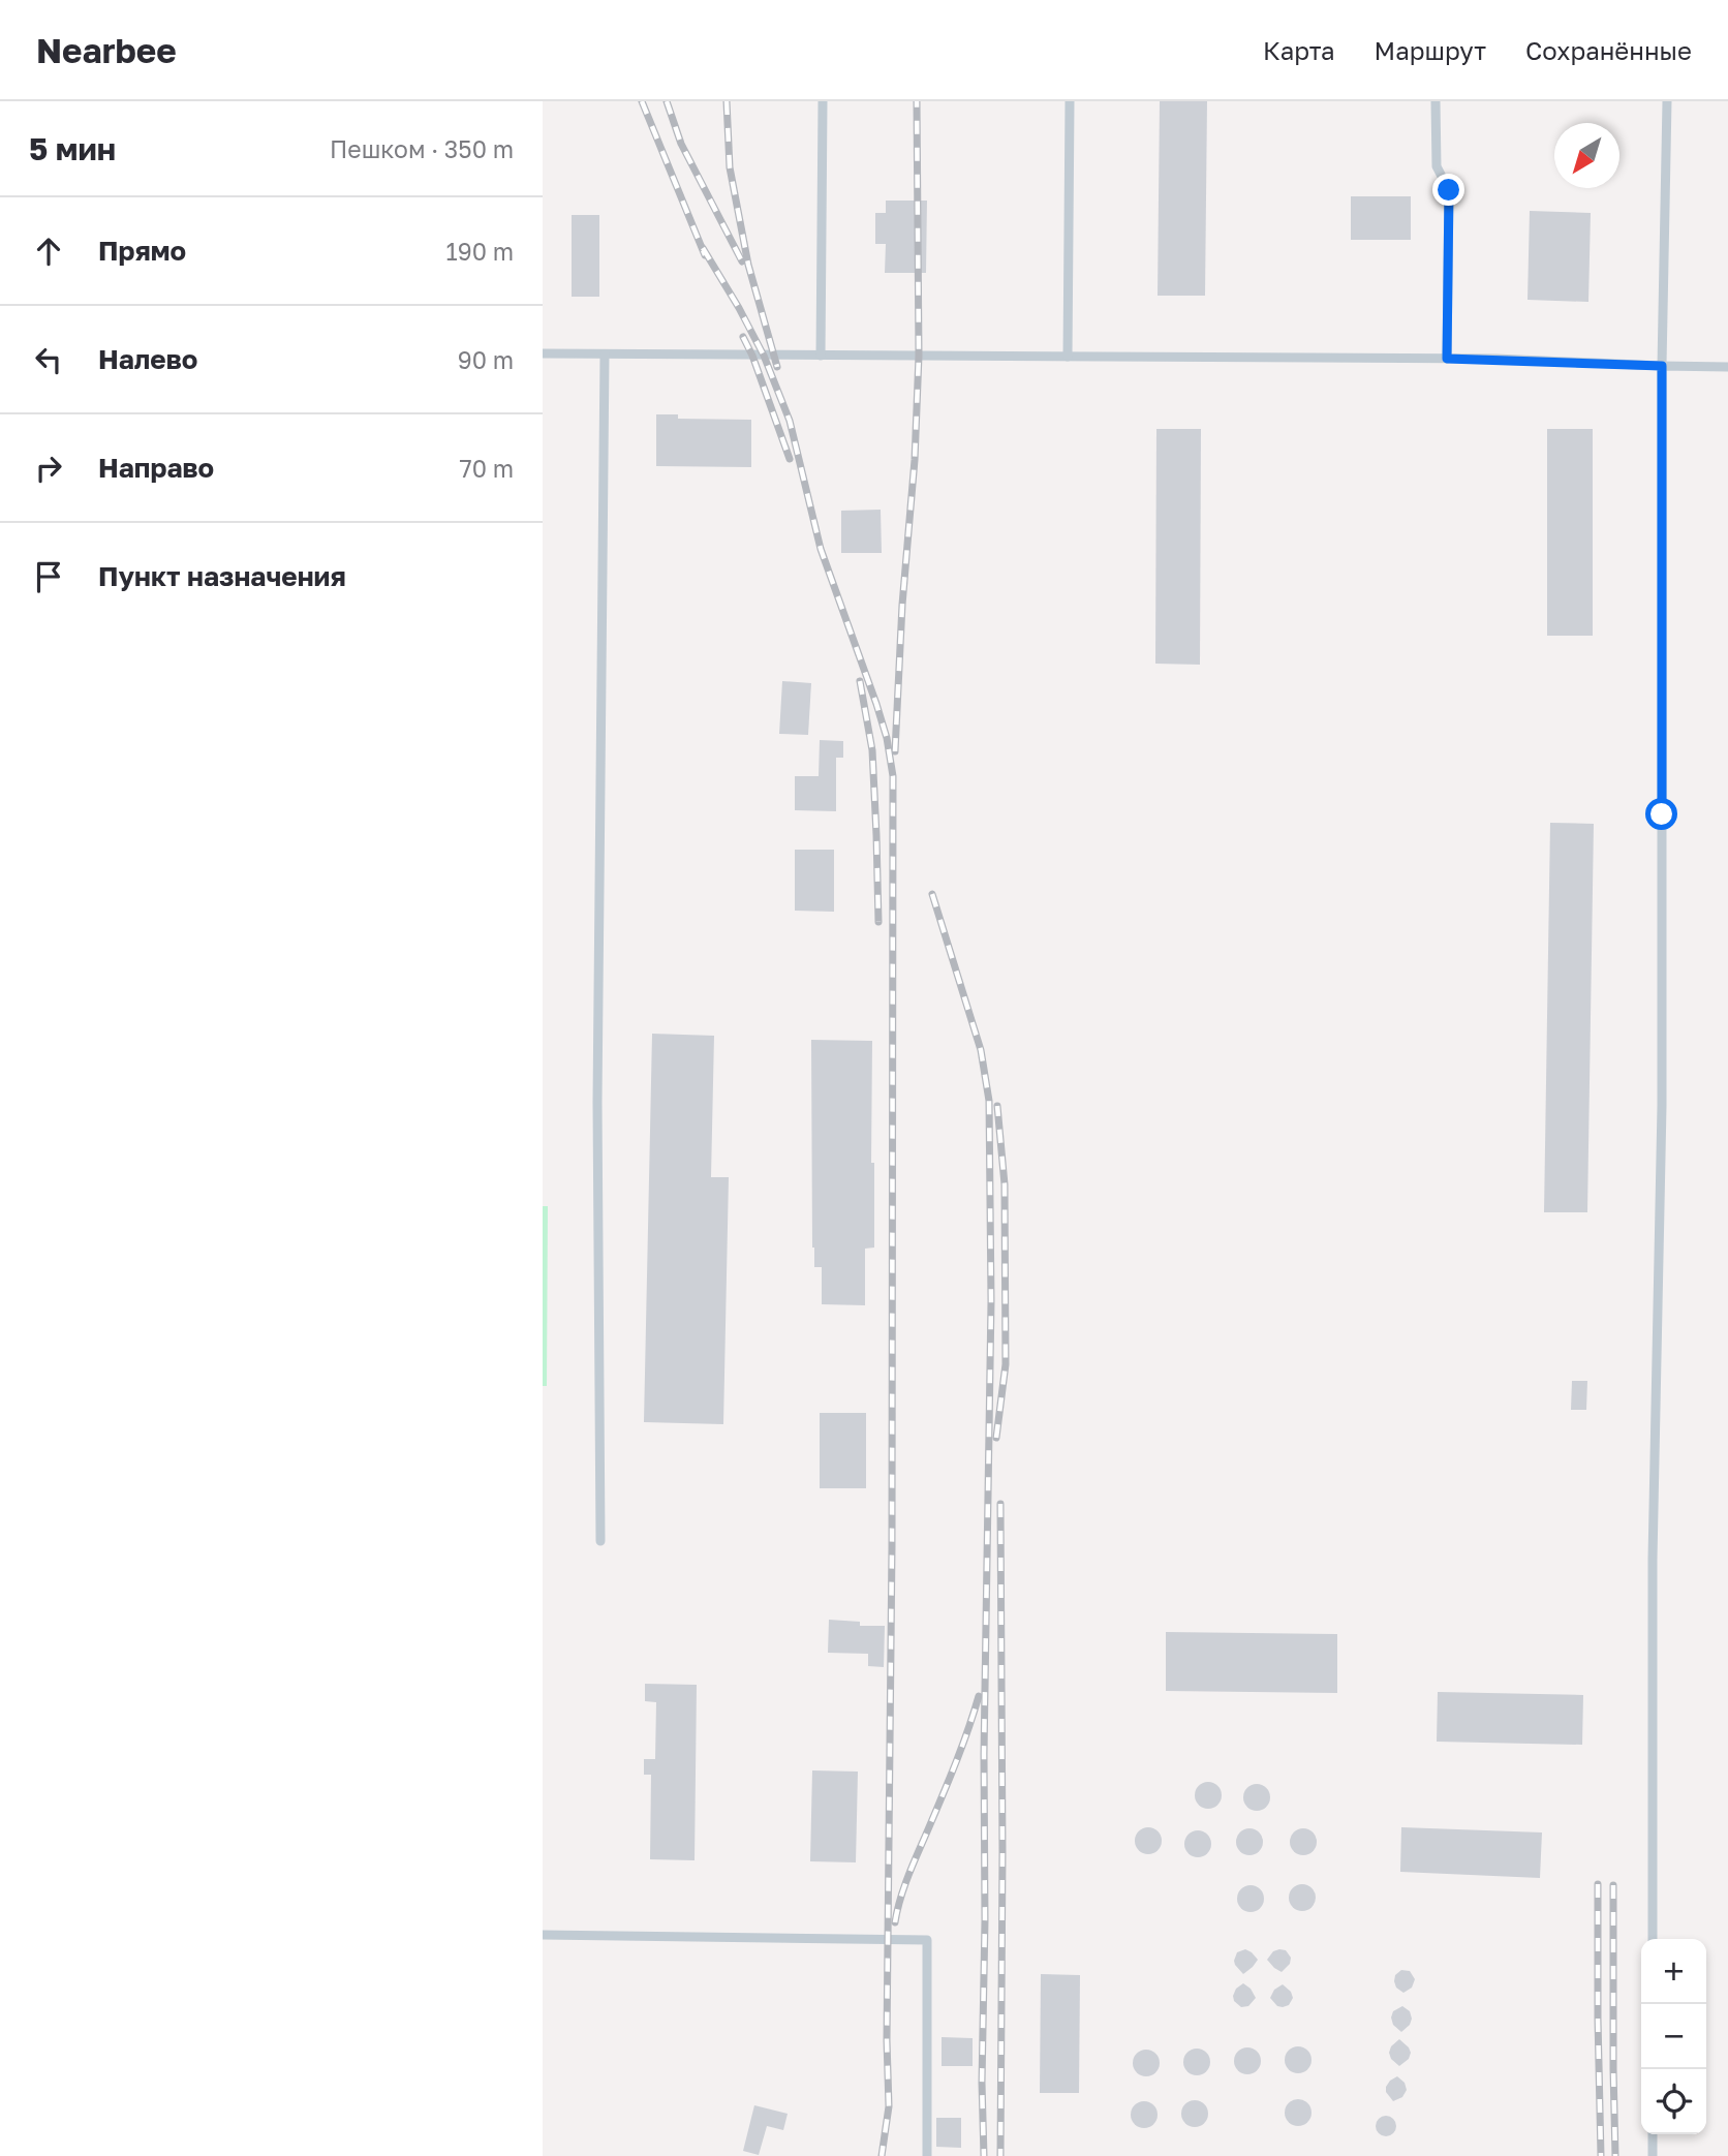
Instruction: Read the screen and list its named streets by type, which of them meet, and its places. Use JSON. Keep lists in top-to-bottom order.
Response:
{
  "north": "bottom left",
  "page": {
    "header": "Nearbee",
    "nav": ["Карта", "Маршрут", "Сохранённые"],
    "heading": ["5 мин", "Пешком · 350 m"],
    "list": [
      ["Прямо", "190 m"],
      ["Налево", "90 m"],
      ["Направо", "70 m"],
      "Пункт назначения"
    ],
    "map_buttons": ["+", "−"]
  }
}
